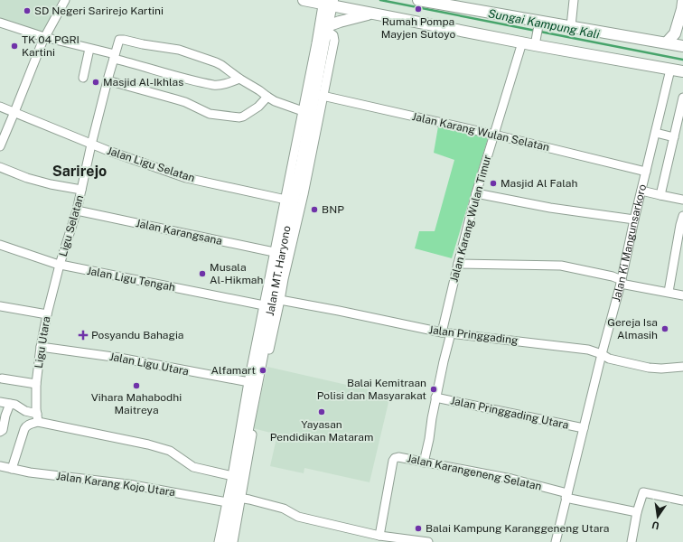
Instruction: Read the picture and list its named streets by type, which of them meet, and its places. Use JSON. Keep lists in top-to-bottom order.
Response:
{
  "streets": {
    "main road": ["Jalan MT. Haryono"],
    "street": [
      "Jalan Karang Wulan Selatan",
      "Jalan Ligu Selatan",
      "Jalan Karang Wulan Timur",
      "Ligu Selatan",
      "Jalan Karangsana",
      "Jalan Ki Mangunsarkoro",
      "Jalan Ligu Tengah",
      "Jalan Pringgading",
      "Ligu Utara",
      "Jalan Ligu Utara",
      "Jalan Pringgading Utara",
      "Jalan Karangeneng Selatan",
      "Jalan Karang Kojo Utara"
    ]
  },
  "crossings": [
    ["Jalan Karang Wulan Selatan", "Jalan Karang Wulan Timur"],
    ["Jalan Karang Wulan Selatan", "Jalan Ki Mangunsarkoro"],
    ["Jalan Karang Wulan Selatan", "Jalan MT. Haryono"],
    ["Jalan Ligu Selatan", "Ligu Selatan"],
    ["Jalan Ligu Selatan", "Jalan MT. Haryono"],
    ["Jalan Karang Wulan Timur", "Jalan Pringgading"],
    ["Ligu Selatan", "Jalan Karangsana"],
    ["Ligu Selatan", "Jalan Ligu Tengah"],
    ["Ligu Selatan", "Ligu Utara"],
    ["Jalan Karangsana", "Jalan MT. Haryono"],
    ["Jalan Ki Mangunsarkoro", "Jalan Pringgading"],
    ["Jalan Ki Mangunsarkoro", "Jalan Pringgading Utara"],
    ["Jalan Ki Mangunsarkoro", "Jalan Karangeneng Selatan"],
    ["Jalan MT. Haryono", "Jalan Ligu Tengah"],
    ["Jalan MT. Haryono", "Jalan Pringgading"],
    ["Jalan MT. Haryono", "Jalan Ligu Utara"],
    ["Jalan MT. Haryono", "Jalan Karang Kojo Utara"],
    ["Jalan Ligu Tengah", "Jalan Pringgading"],
    ["Jalan Ligu Tengah", "Ligu Utara"],
    ["Jalan Pringgading", "Jalan Pringgading Utara"],
    ["Ligu Utara", "Jalan Ligu Utara"],
    ["Jalan Pringgading Utara", "Jalan Karangeneng Selatan"],
    ["Jalan Karangeneng Selatan", "Jalan Karang Kojo Utara"]
  ],
  "districts": ["Sarirejo"],
  "water": ["Sungai Kampung Kali"],
  "places": {
    "other": [
      "Rumah Pompa Mayjen Sutoyo",
      "SD Negeri Sarirejo Kartini",
      "TK 04 PGRI Kartini",
      "Masjid Al-Ikhlas",
      "Masjid Al Falah",
      "BNP",
      "Musala Al-Hikmah",
      "Gereja Isa Almasih",
      "Alfamart",
      "Vihara Mahabodhi Maitreya",
      "Balai Kemitraan Polisi dan Masyarakat",
      "Yayasan Pendidikan Mataram",
      "Balai Kampung Karanggeneng Utara"
    ],
    "health": ["Posyandu Bahagia"]
  },
  "north": "bottom"
}
